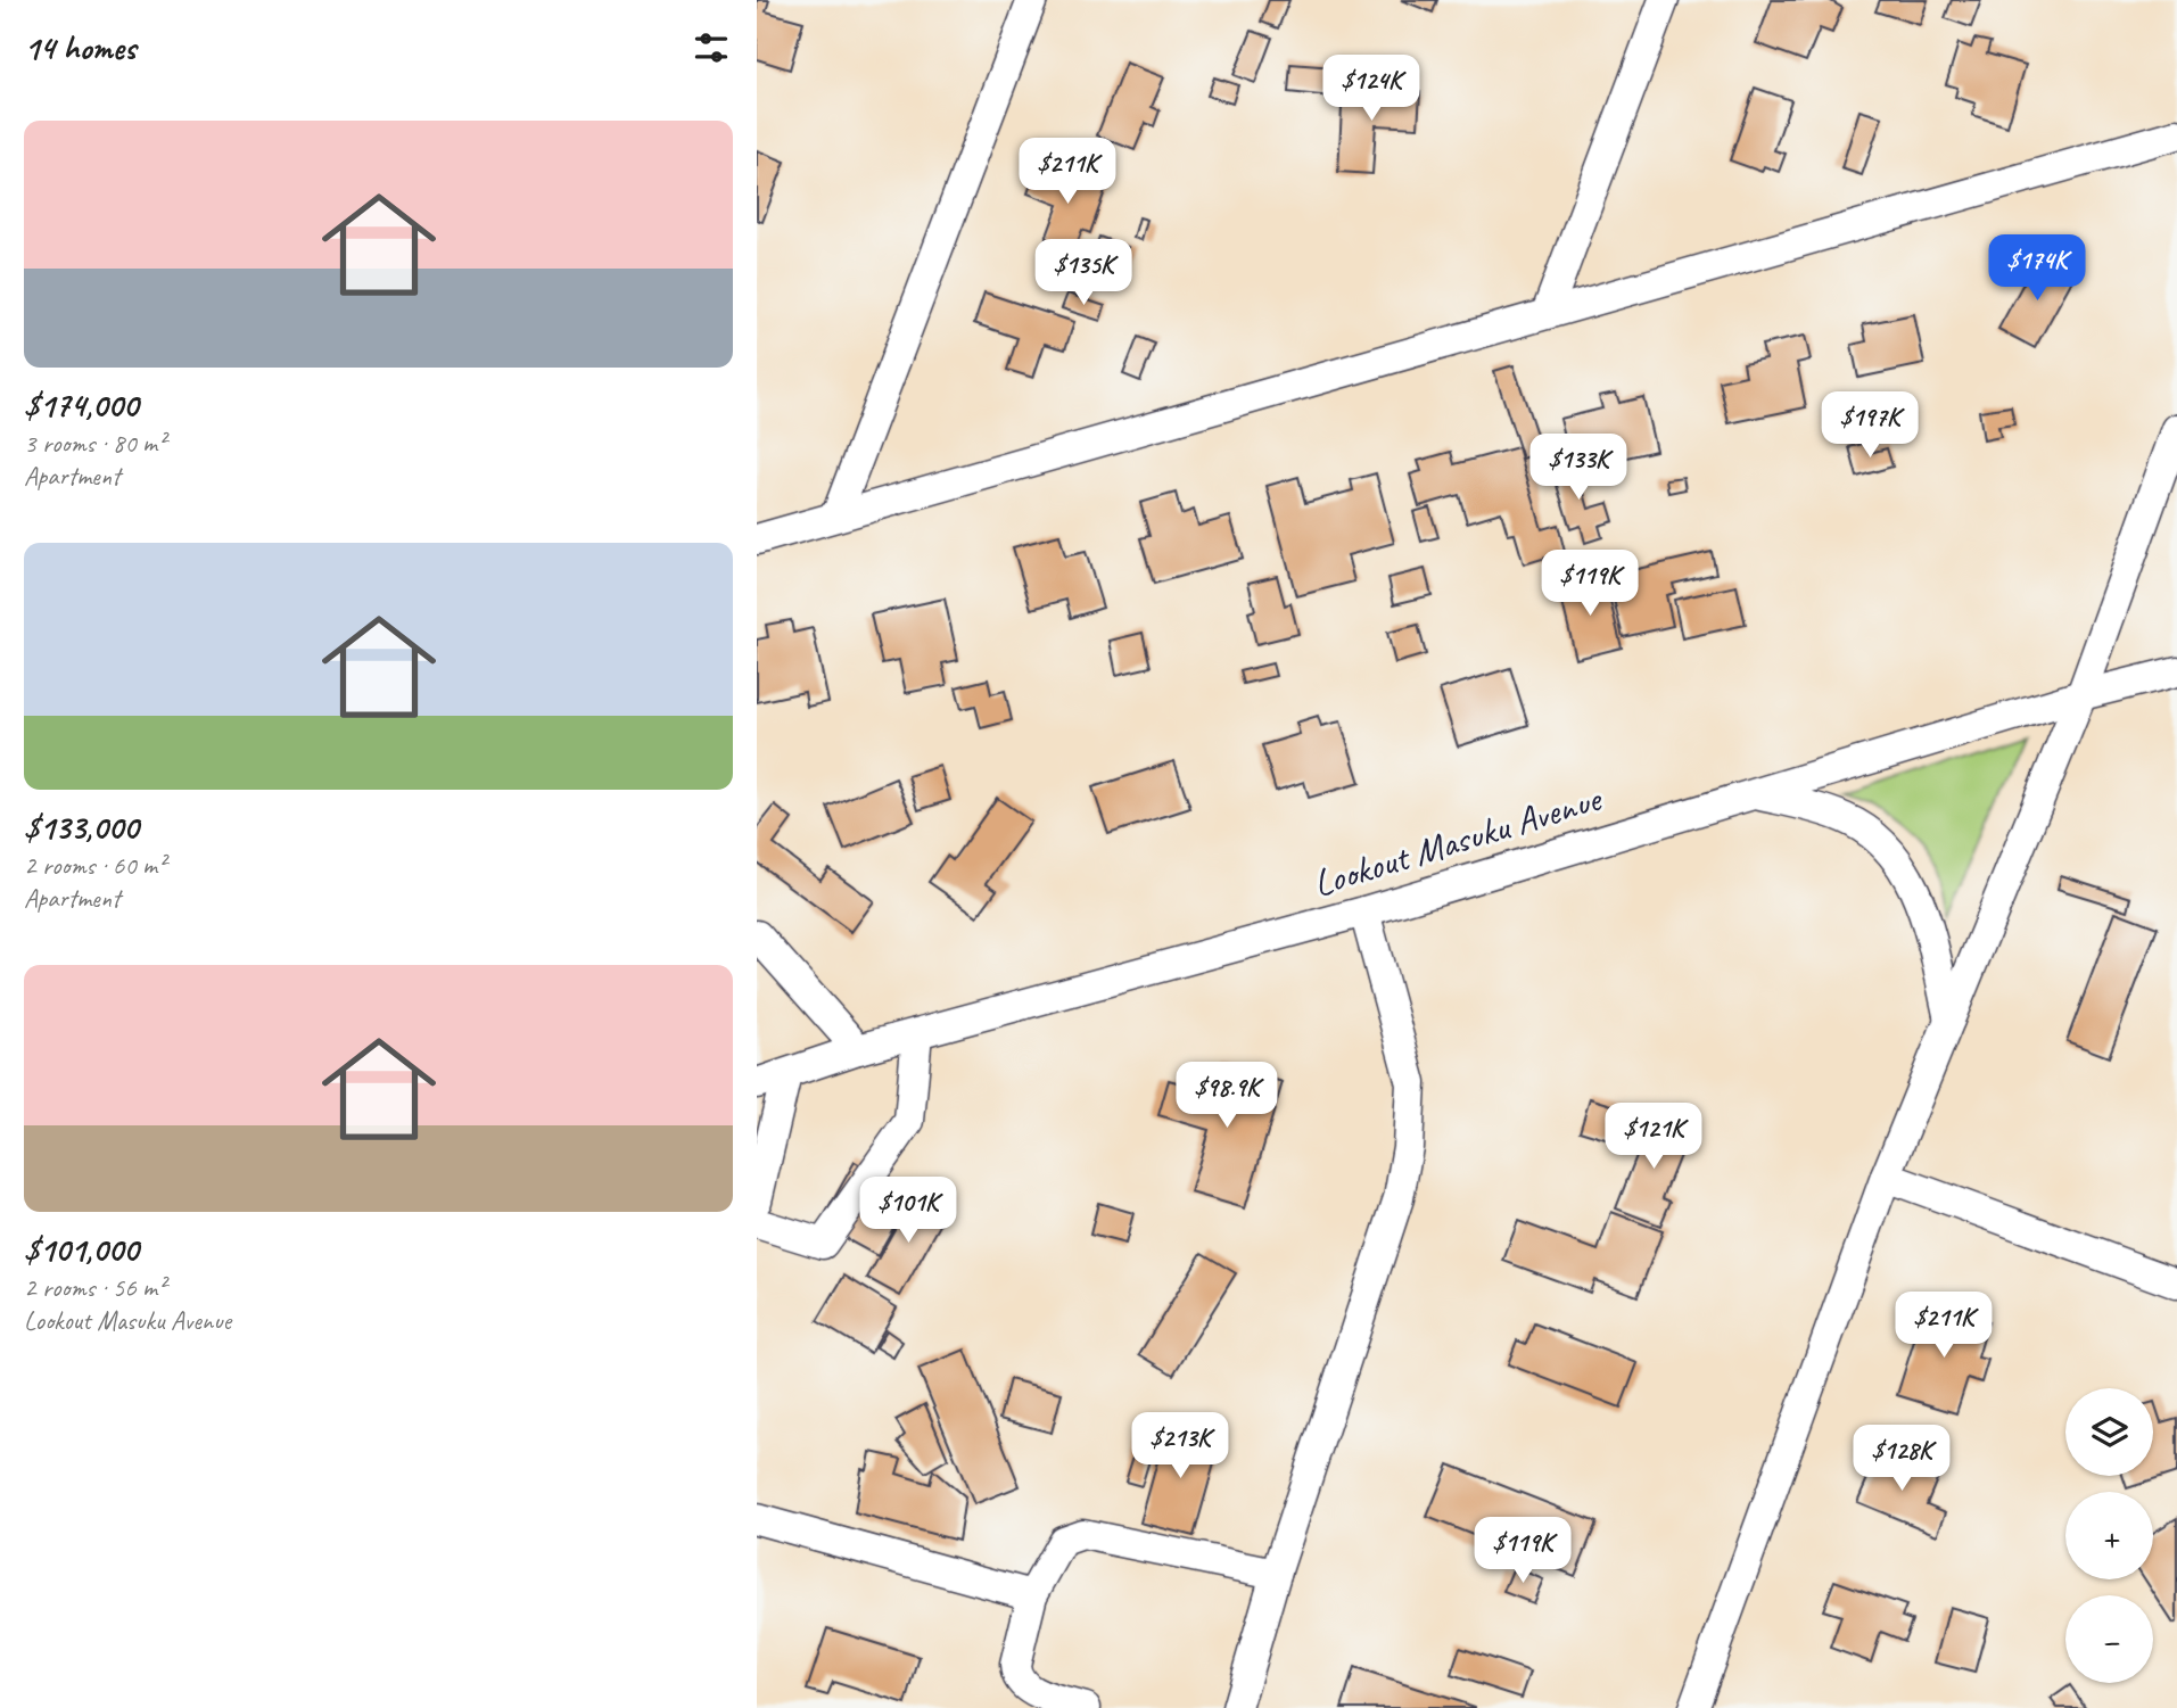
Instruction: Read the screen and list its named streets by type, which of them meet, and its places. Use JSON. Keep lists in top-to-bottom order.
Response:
{
  "streets": {
    "street": ["Lookout Masuku Avenue"]
  },
  "page": {
    "heading": "14 homes",
    "price": [
      "$124K",
      "$211K",
      "$174K",
      "$135K",
      "$197K",
      "$133K",
      "$119K",
      "$98.9K",
      "$121K",
      "$101K",
      "$211K",
      "$213K",
      "$128K",
      "$119K"
    ],
    "list": [
      {
        "name": "$174,000",
        "note": "3 rooms · 80 m² · Apartment"
      },
      {
        "name": "$133,000",
        "note": "2 rooms · 60 m² · Apartment"
      },
      {
        "name": "$101,000",
        "note": "2 rooms · 56 m² · Lookout Masuku Avenue"
      }
    ],
    "map_buttons": ["+", "−"]
  }
}
